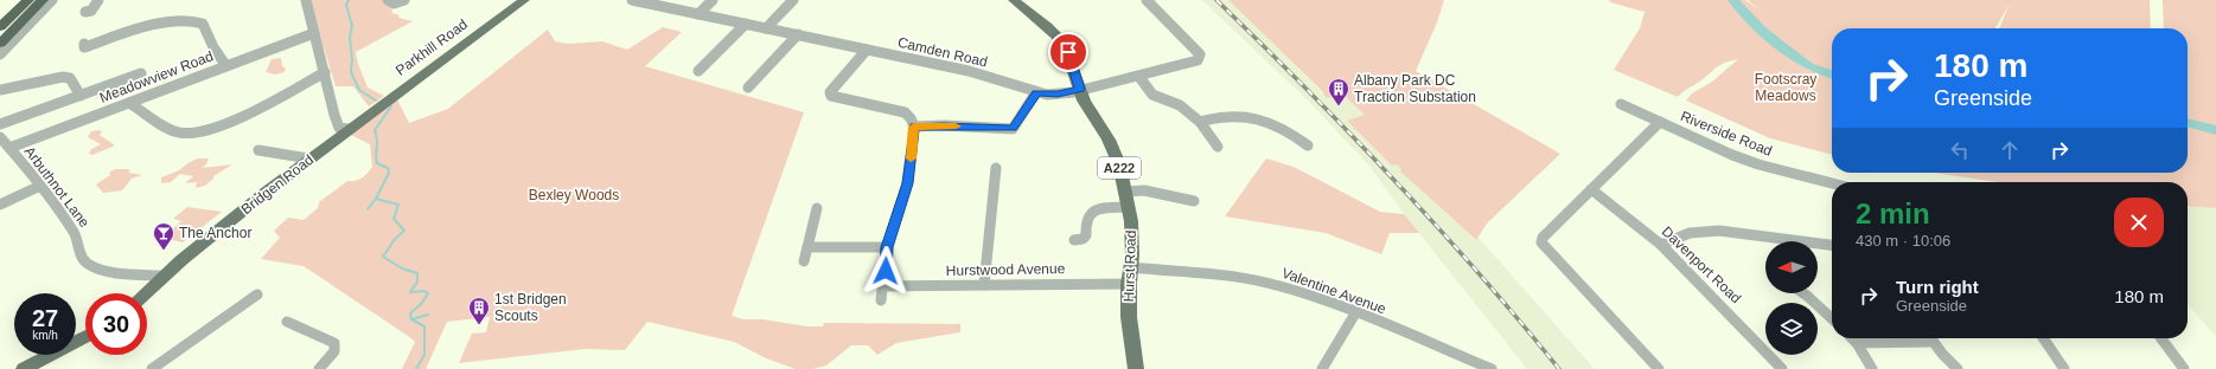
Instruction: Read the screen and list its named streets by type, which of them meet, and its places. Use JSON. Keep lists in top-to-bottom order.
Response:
{
  "streets": {
    "main road": [
      "Parkhill Road",
      "A222",
      "Bridgen Road",
      "Hurst Road"
    ],
    "street": [
      "Camden Road",
      "Meadowview Road",
      "Riverside Road",
      "Arbuthnot Lane",
      "Davenport Road",
      "Hurstwood Avenue",
      "Valentine Avenue"
    ]
  },
  "crossings": [
    ["Parkhill Road", "Bridgen Road"],
    ["Camden Road", "Hurst Road"],
    ["Meadowview Road", "Arbuthnot Lane"],
    ["Bridgen Road", "Arbuthnot Lane"],
    ["Hurst Road", "Hurstwood Avenue"],
    ["Hurst Road", "Valentine Avenue"]
  ],
  "parks": ["Footscray Meadows", "Bexley Woods"],
  "places": {
    "building": ["Albany Park DC Traction Substation", "1st Bridgen Scouts"],
    "bar": ["The Anchor"]
  },
  "north": "left",
  "page": {
    "turn": ["180 m", "Greenside"],
    "heading": ["2 min", "430 m · 10:06"],
    "list": [
      {
        "name": "Turn right",
        "note": "Greenside",
        "value": "180 m"
      }
    ],
    "speed": "27 km/h",
    "limit": "30"
  }
}
